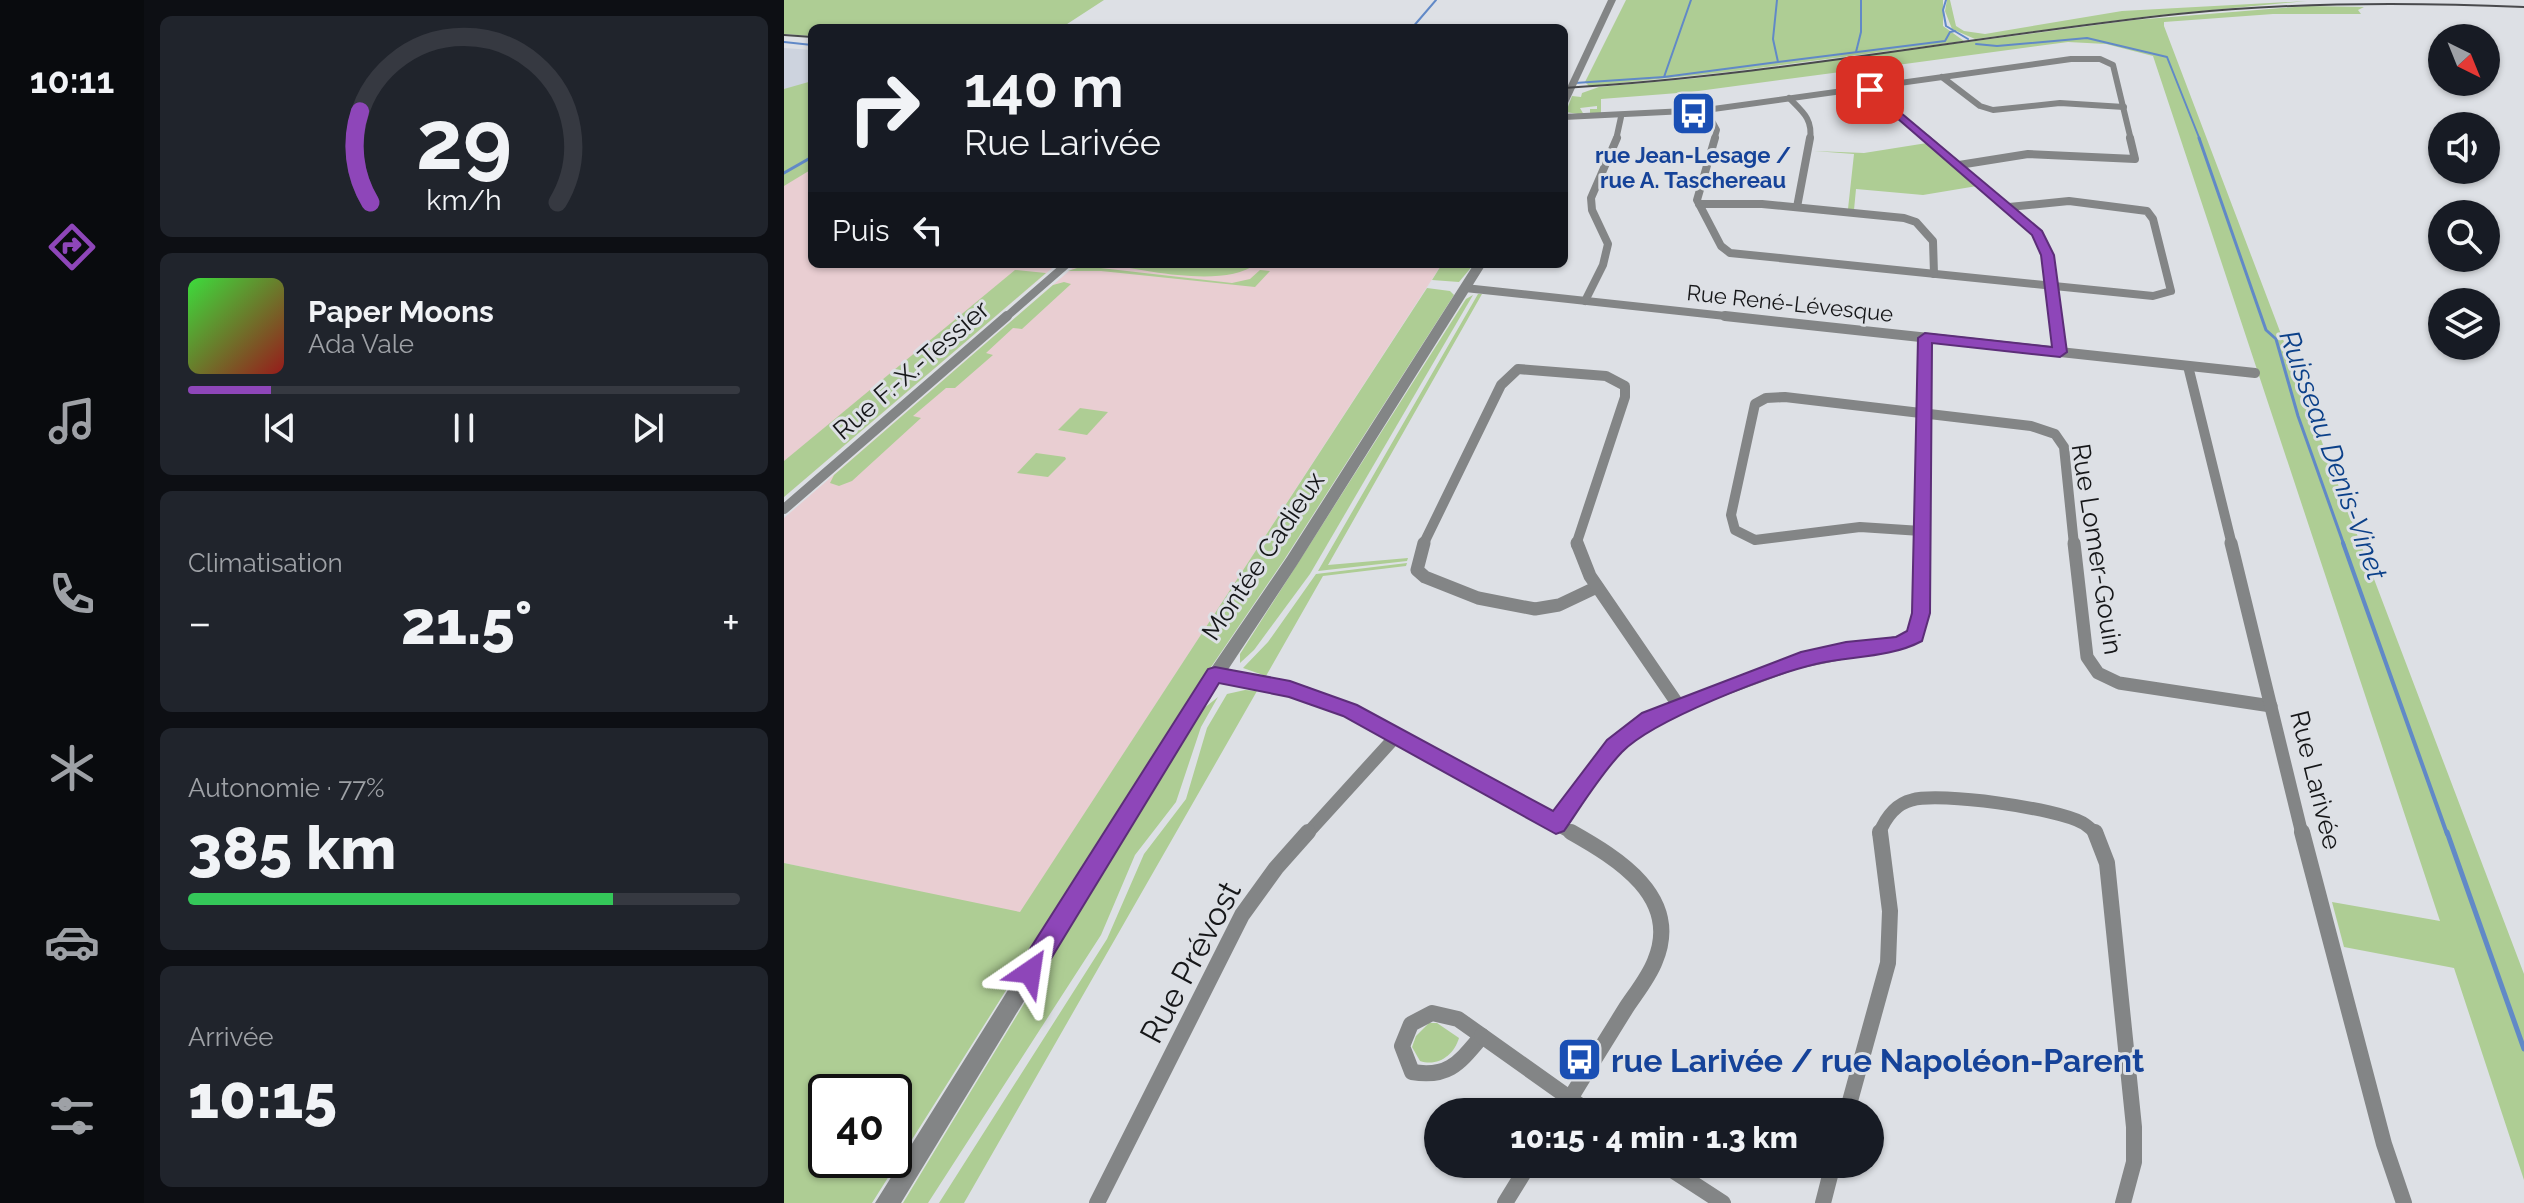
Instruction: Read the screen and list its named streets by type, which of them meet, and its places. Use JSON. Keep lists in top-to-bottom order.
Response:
{
  "streets": {
    "street": [
      "Rue René-Lévesque",
      "Rue F.-X.-Tessier",
      "Rue Lomer-Gouin",
      "Montée Cadieux",
      "Rue Larivée",
      "Rue Prévost"
    ]
  },
  "crossings": [
    ["Rue René-Lévesque", "Montée Cadieux"],
    ["Rue René-Lévesque", "Rue Larivée"],
    ["Rue Lomer-Gouin", "Rue Larivée"]
  ],
  "water": ["Ruisseau Denis-Vinet"],
  "places": {
    "bus stop": ["rue Jean-Lesage / rue A. Taschereau", "rue Larivée / rue Napoléon-Parent"]
  },
  "north": "bottom right",
  "page": {
    "tabs": "10:11",
    "turn": ["140 m", "Rue Larivée"],
    "then": "Puis",
    "song": ["Paper Moons", "Ada Vale"],
    "tile": [
      "Climatisation",
      ["Autonomie · 77%", "385 km"],
      ["Arrivée", "10:15"]
    ],
    "heat": ["−", "21.5°", "+"],
    "limit": "40",
    "trip": "10:15 · 4 min · 1.3 km",
    "gauge": ["29", "km/h"]
  }
}
